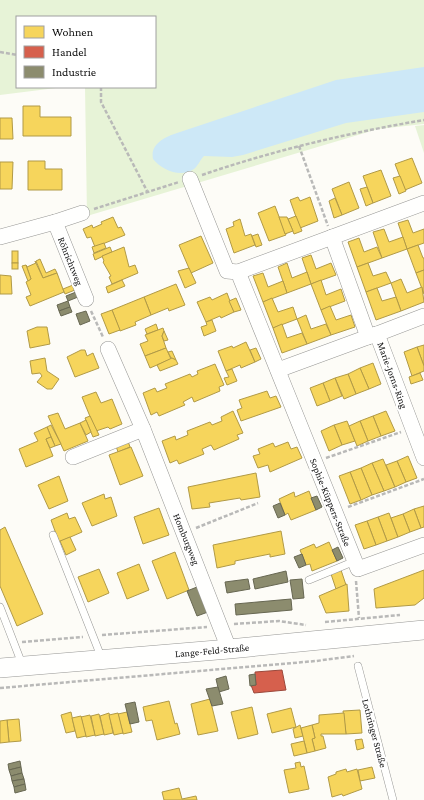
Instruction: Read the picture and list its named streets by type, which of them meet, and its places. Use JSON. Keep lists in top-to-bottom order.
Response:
{
  "streets": {
    "street": [
      "Röhrichtweg",
      "Marie-Jorns-Ring",
      "Sophie-Küppers-Straße",
      "Homburgweg",
      "Lange-Feld-Straße"
    ],
    "lane": ["Lothringer Straße"]
  },
  "crossings": [
    ["Homburgweg", "Lange-Feld-Straße"]
  ],
  "legend": ["Wohnen", "Handel", "Industrie"]
}
